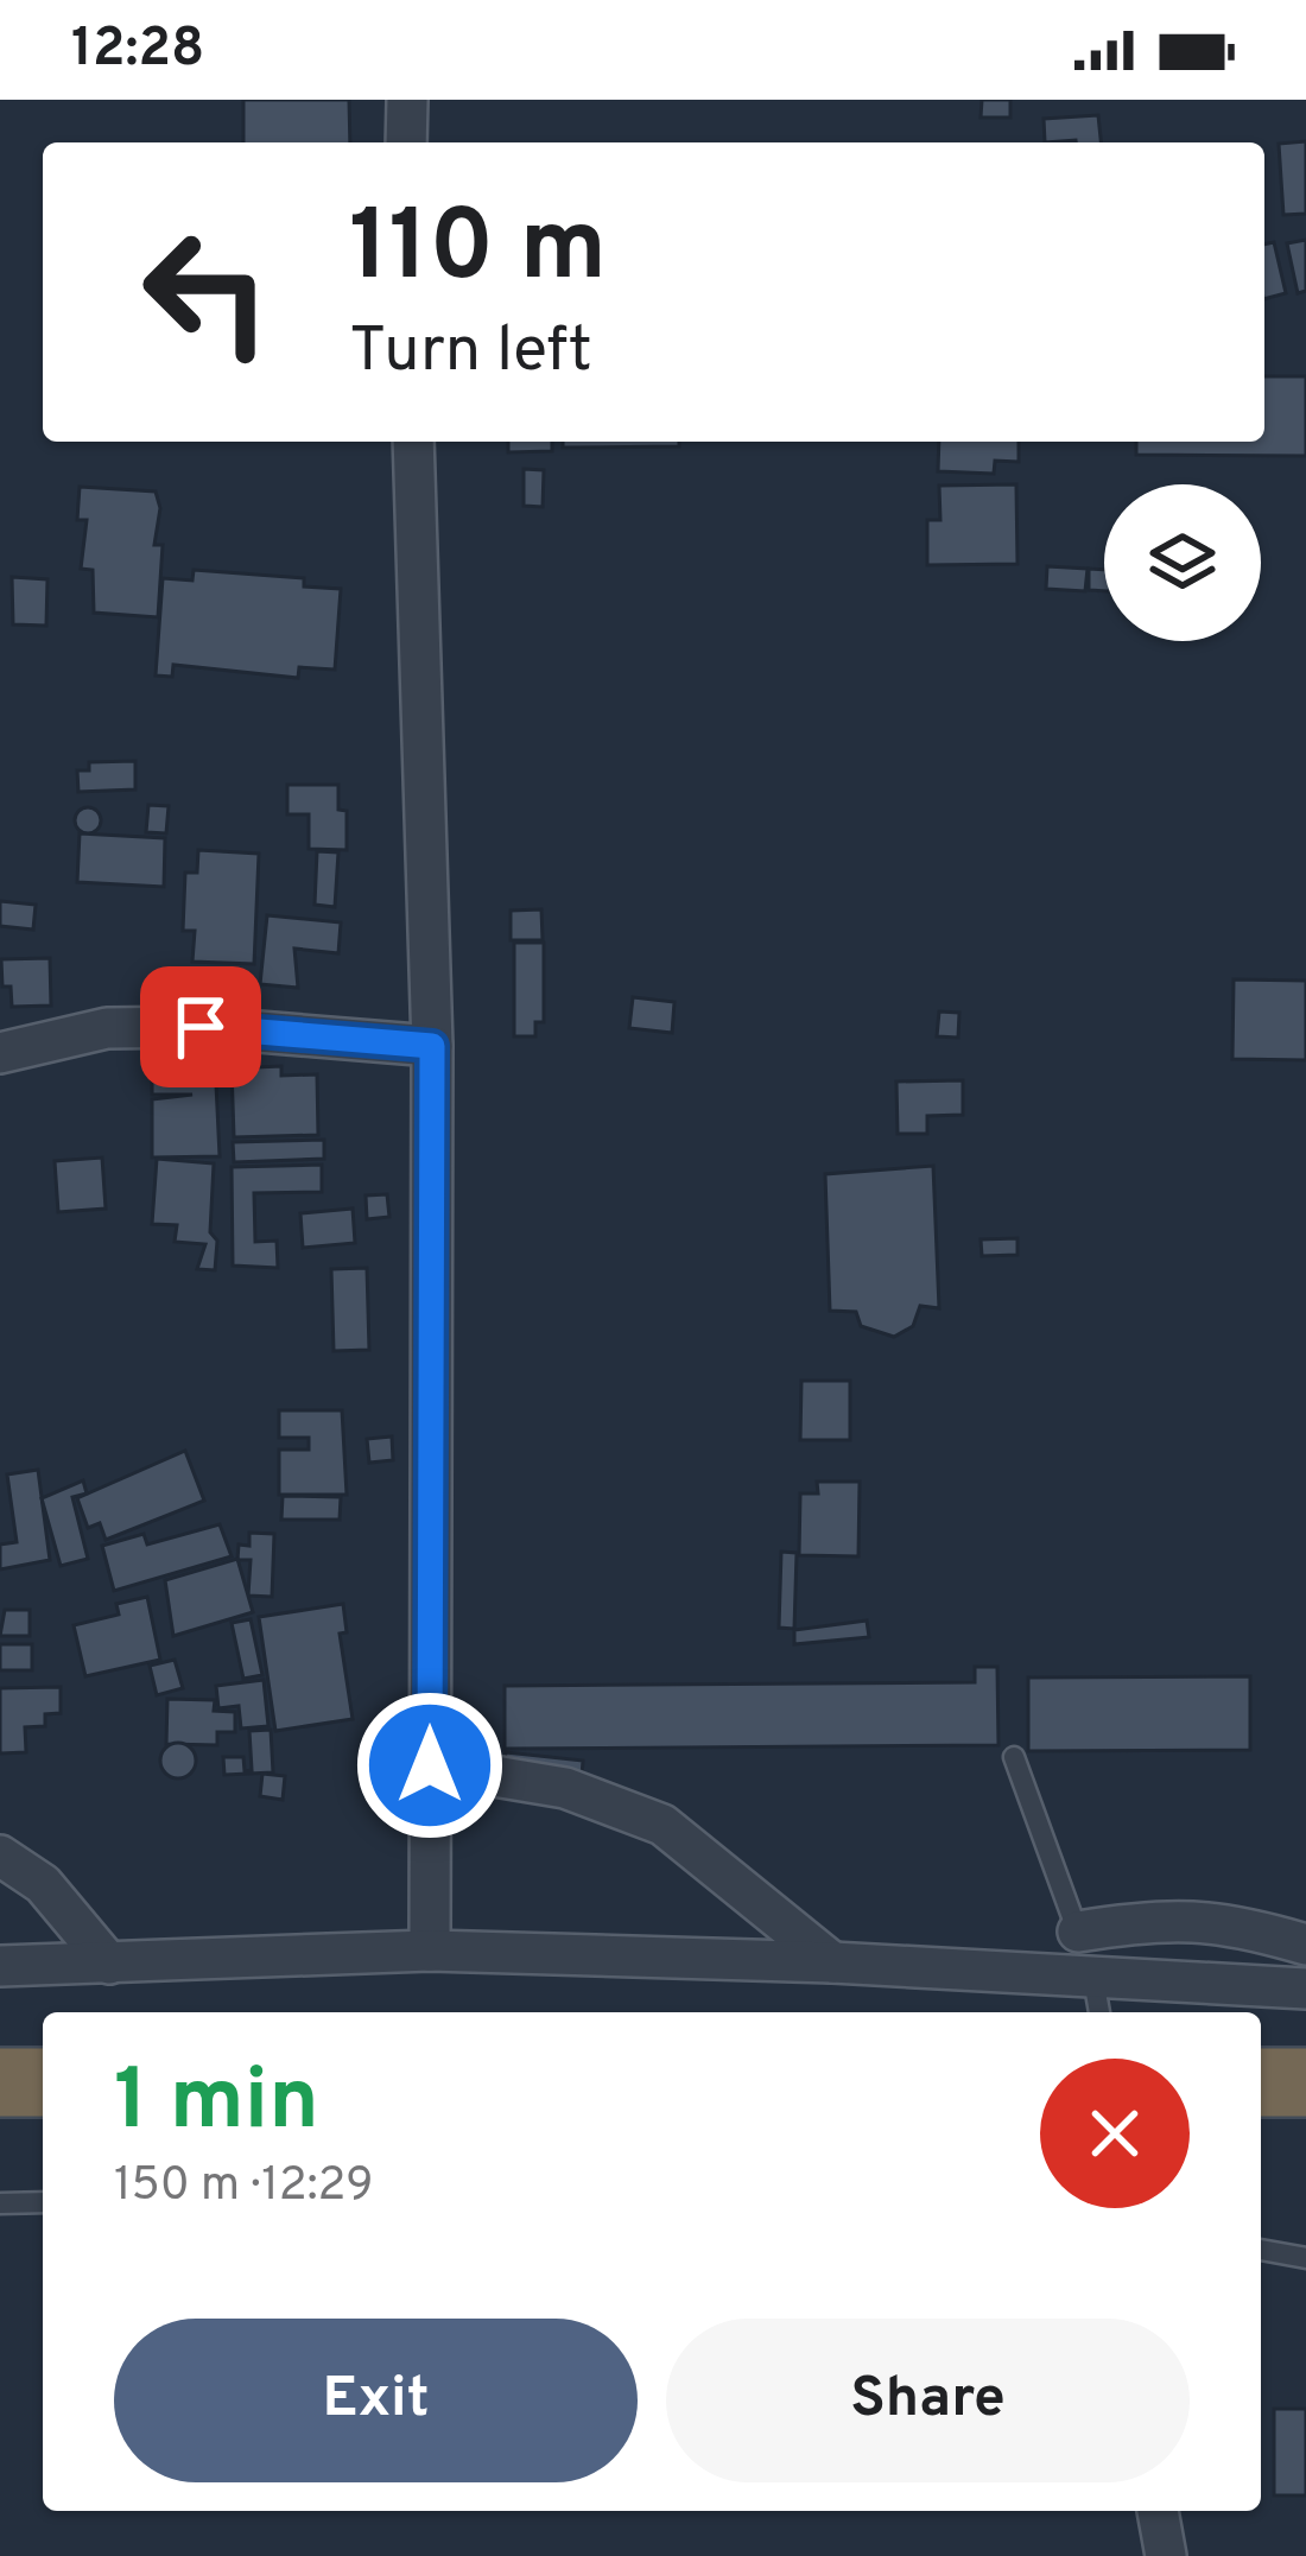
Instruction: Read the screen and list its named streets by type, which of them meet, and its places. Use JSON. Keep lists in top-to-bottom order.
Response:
{
  "page": {
    "status": "12:28",
    "turn": ["110 m", "Turn left"],
    "heading": ["1 min", "150 m · 12:29"],
    "buttons": ["Exit", "Share"]
  }
}
